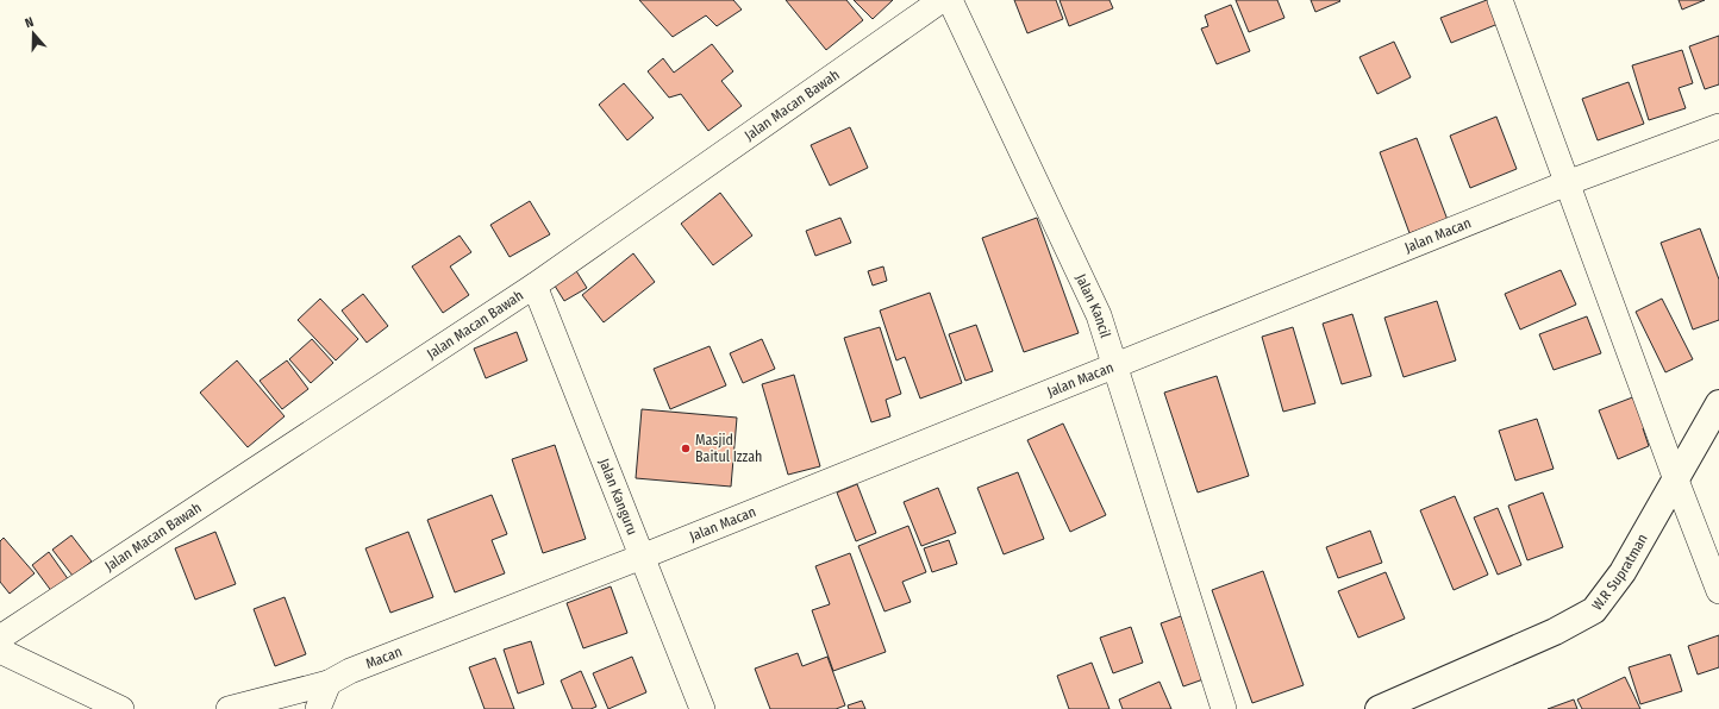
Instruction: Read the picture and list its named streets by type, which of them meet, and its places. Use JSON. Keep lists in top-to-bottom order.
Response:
{
  "streets": {
    "street": [
      "Jalan Macan Bawah",
      "Jalan Macan",
      "Jalan Kancil",
      "Jalan Kanguru",
      "W.R Supratman",
      "Macan"
    ]
  },
  "crossings": [
    ["Jalan Macan Bawah", "Jalan Kanguru"],
    ["Jalan Macan", "Jalan Kancil"],
    ["Jalan Macan", "Jalan Kanguru"],
    ["Jalan Macan", "Macan"]
  ],
  "places": ["Masjid Baitul Izzah"],
  "north": "top"
}
